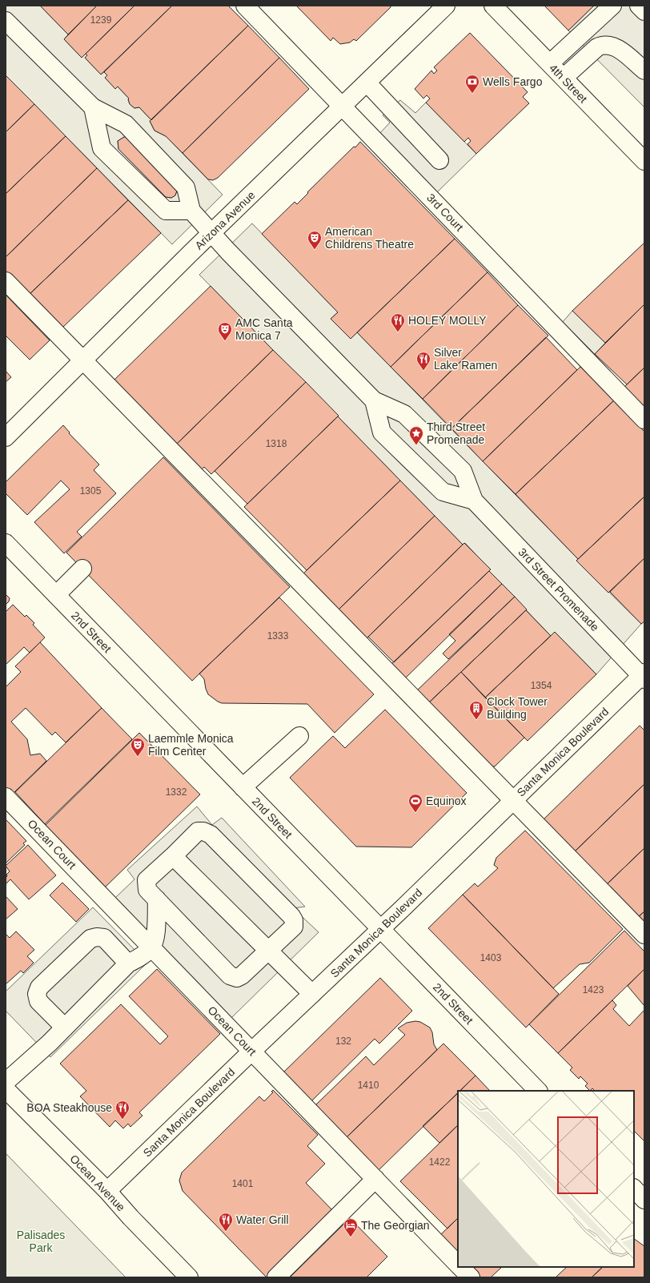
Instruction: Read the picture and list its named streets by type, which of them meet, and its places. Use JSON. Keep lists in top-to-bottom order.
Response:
{
  "streets": {
    "street": [
      "4th Street",
      "3rd Court",
      "Arizona Avenue",
      "3rd Street Promenade",
      "2nd Street",
      "Santa Monica Boulevard",
      "Ocean Court",
      "Ocean Avenue"
    ]
  },
  "crossings": [
    ["3rd Court", "Arizona Avenue"],
    ["Arizona Avenue", "3rd Street Promenade"],
    ["3rd Street Promenade", "Santa Monica Boulevard"],
    ["2nd Street", "Santa Monica Boulevard"],
    ["Santa Monica Boulevard", "Ocean Court"],
    ["Santa Monica Boulevard", "Ocean Avenue"]
  ],
  "parks": ["Palisades Park"],
  "places": {
    "bank": ["Wells Fargo"],
    "theatre": ["American Childrens Theatre", "AMC Santa Monica 7", "Laemmle Monica Film Center"],
    "restaurant": [
      "HOLEY MOLLY",
      "Silver Lake Ramen",
      "BOA Steakhouse",
      "Water Grill"
    ],
    "place": ["Third Street Promenade"],
    "building": ["Clock Tower Building"],
    "sports": ["Equinox"],
    "hotel": ["The Georgian"]
  },
  "house_numbers": [
    "1239",
    "1318",
    "1305",
    "1333",
    "1354",
    "1332",
    "1403",
    "1423",
    "132",
    "1410",
    "1422",
    "1401"
  ]
}
